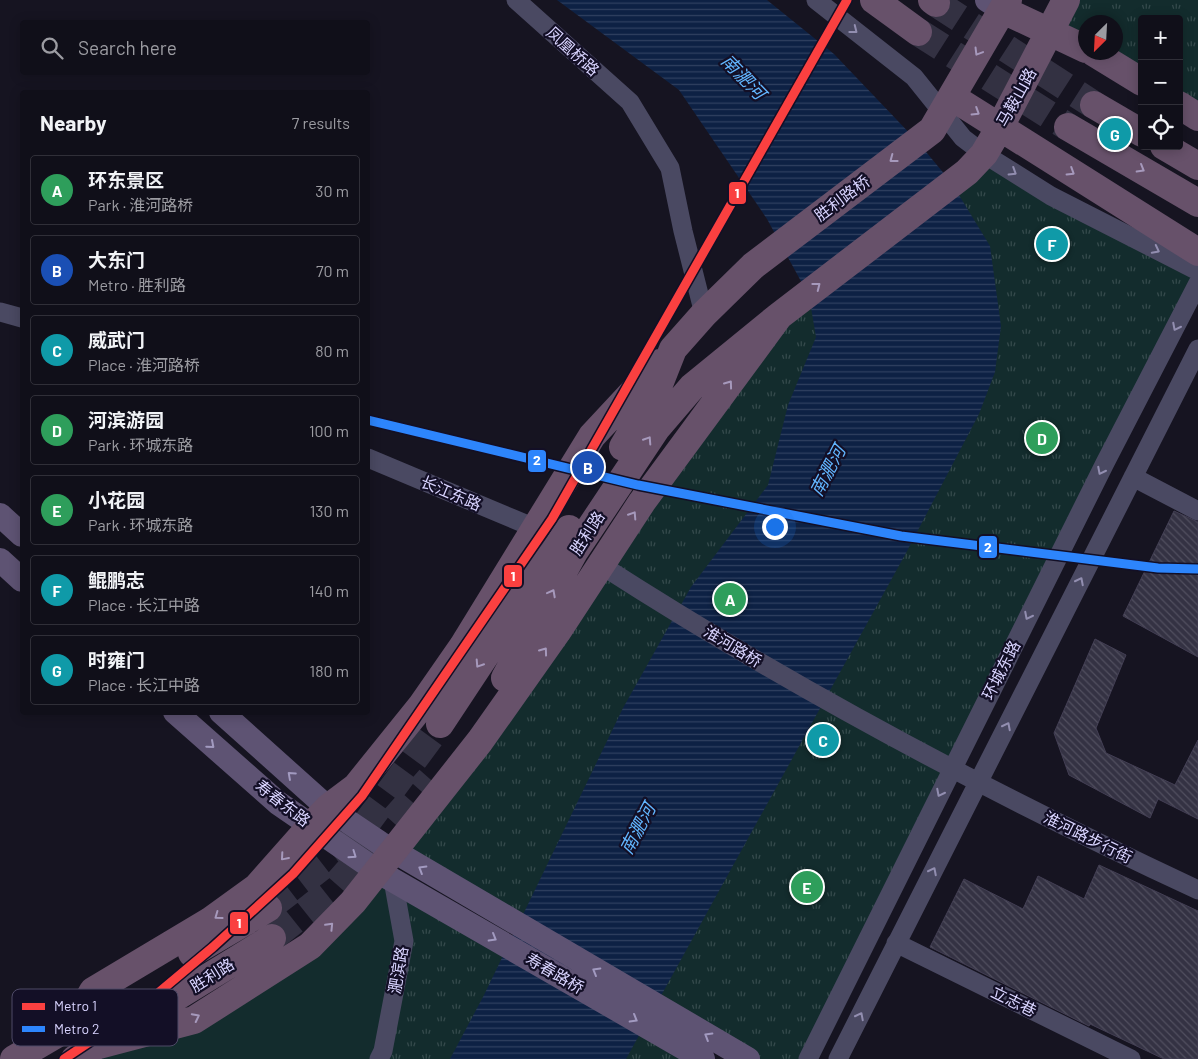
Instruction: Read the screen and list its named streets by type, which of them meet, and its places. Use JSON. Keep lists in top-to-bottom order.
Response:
{
  "streets": {
    "highway": ["马鞍山路", "胜利路桥", "胜利路"],
    "main road": ["寿春东路", "寿春路桥"],
    "street": [
      "凤凰桥路",
      "长江东路",
      "淮河路桥",
      "环城东路",
      "淮河路步行街",
      "淝滨路",
      "立志巷"
    ]
  },
  "crossings": [
    ["凤凰桥路", "胜利路"],
    ["马鞍山路", "胜利路"],
    ["胜利路桥", "胜利路"],
    ["淮河路桥", "环城东路"],
    ["淮河路桥", "淮河路步行街"],
    ["环城东路", "淮河路步行街"],
    ["环城东路", "立志巷"],
    ["寿春东路", "淝滨路"],
    ["寿春东路", "寿春路桥"]
  ],
  "one_way": ["马鞍山路", "胜利路桥"],
  "water": ["南淝河"],
  "lines": ["metro line 1", "metro line 2"],
  "legend": ["Metro 1", "Metro 2"],
  "north": "bottom left",
  "page": {
    "map_buttons": ["+", "−"],
    "search": "Search here",
    "heading": ["Nearby", "7 results"],
    "pins": [
      "G",
      "F",
      "D",
      "B",
      "A",
      "C",
      "E"
    ],
    "list": [
      {
        "mark": "A",
        "name": "环东景区",
        "note": "Park · 淮河路桥",
        "value": "30 m"
      },
      {
        "mark": "B",
        "name": "大东门",
        "note": "Metro · 胜利路",
        "value": "70 m"
      },
      {
        "mark": "C",
        "name": "威武门",
        "note": "Place · 淮河路桥",
        "value": "80 m"
      },
      {
        "mark": "D",
        "name": "河滨游园",
        "note": "Park · 环城东路",
        "value": "100 m"
      },
      {
        "mark": "E",
        "name": "小花园",
        "note": "Park · 环城东路",
        "value": "130 m"
      },
      {
        "mark": "F",
        "name": "鲲鹏志",
        "note": "Place · 长江中路",
        "value": "140 m"
      },
      {
        "mark": "G",
        "name": "时雍门",
        "note": "Place · 长江中路",
        "value": "180 m"
      }
    ]
  }
}
